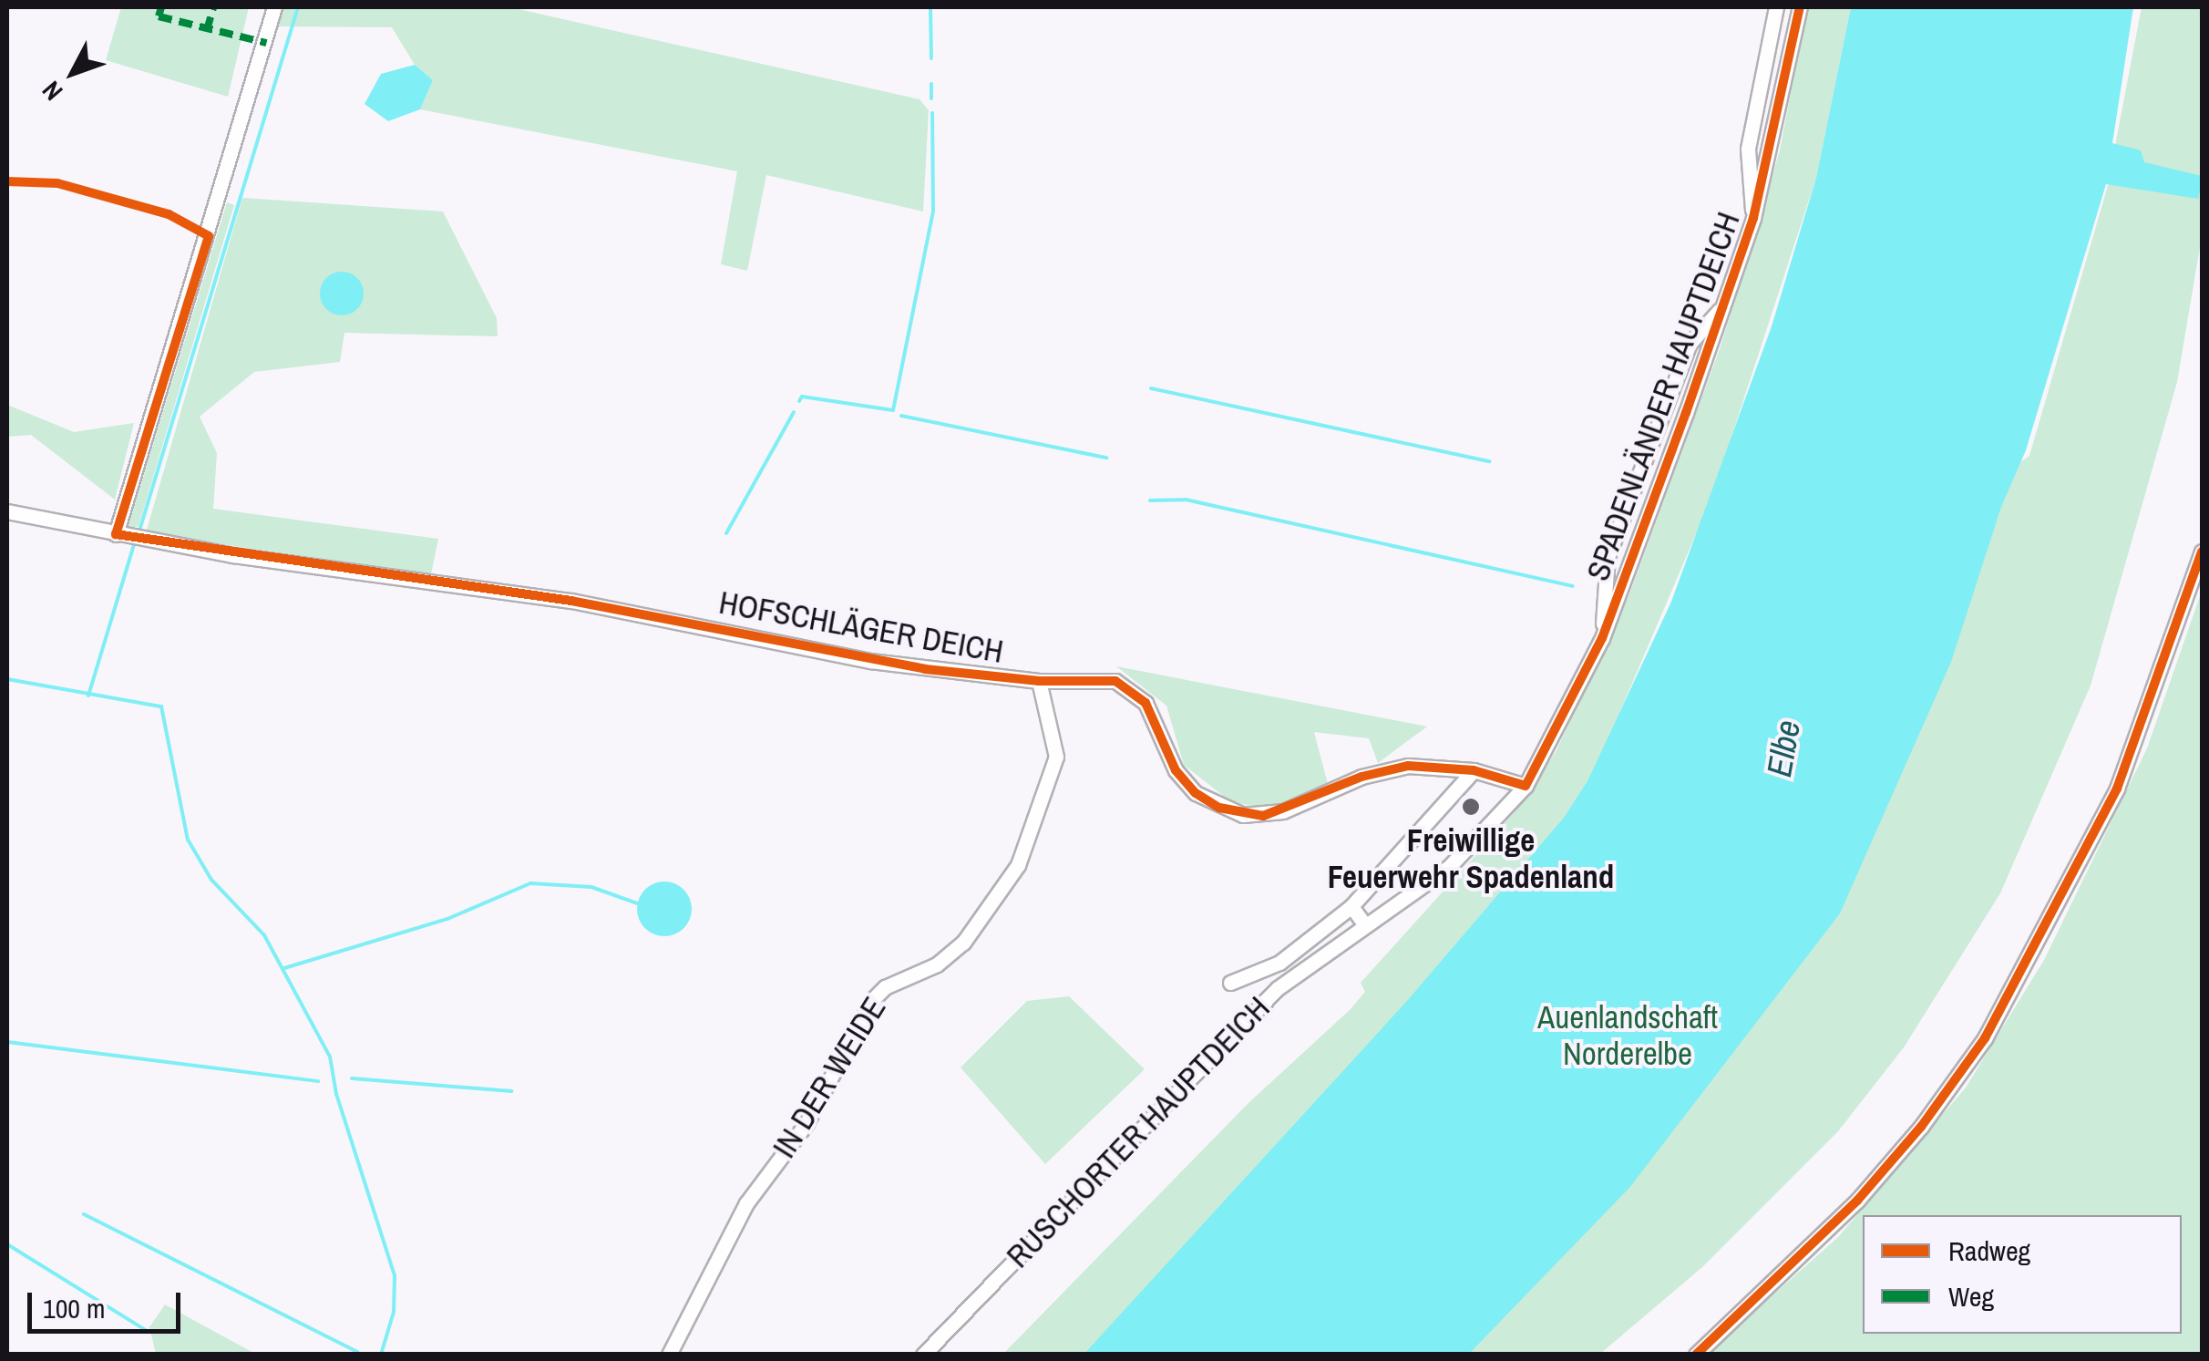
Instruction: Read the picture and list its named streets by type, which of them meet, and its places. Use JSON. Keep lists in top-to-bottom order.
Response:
{
  "streets": {
    "street": [
      "SPADENLÄNDER HAUPTDEICH",
      "HOFSCHLÄGER DEICH",
      "IN DER WEIDE",
      "RUSCHORTER HAUPTDEICH"
    ]
  },
  "crossings": [
    ["SPADENLÄNDER HAUPTDEICH", "HOFSCHLÄGER DEICH"],
    ["SPADENLÄNDER HAUPTDEICH", "RUSCHORTER HAUPTDEICH"],
    ["HOFSCHLÄGER DEICH", "IN DER WEIDE"],
    ["HOFSCHLÄGER DEICH", "RUSCHORTER HAUPTDEICH"]
  ],
  "water": ["Elbe"],
  "parks": ["Auenlandschaft Norderelbe"],
  "places": ["Freiwillige Feuerwehr Spadenland"],
  "legend": ["Radweg", "Weg"],
  "scale_bar": "100 m",
  "north": "bottom left"
}
